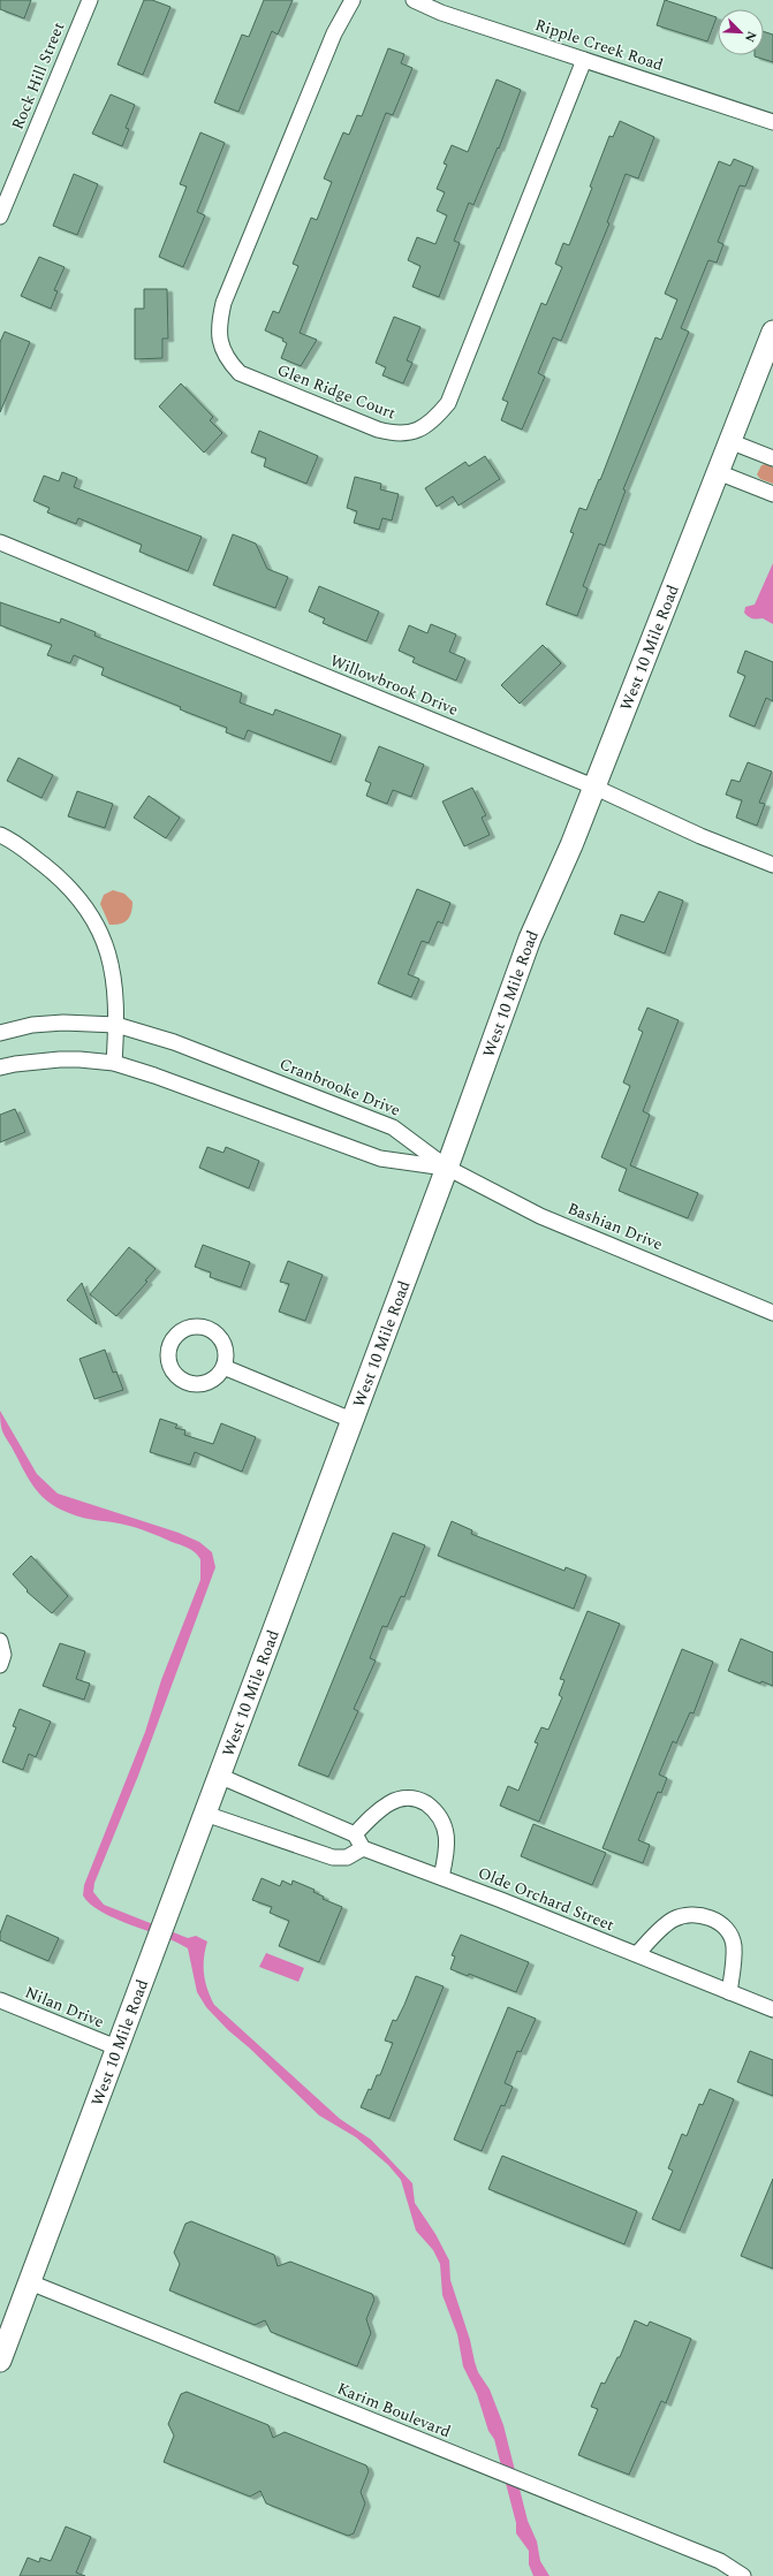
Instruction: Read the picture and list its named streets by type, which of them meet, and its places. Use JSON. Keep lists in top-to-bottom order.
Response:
{
  "streets": {
    "main road": ["West 10 Mile Road"],
    "street": [
      "Ripple Creek Road",
      "Rock Hill Street",
      "Glen Ridge Court",
      "Willowbrook Drive",
      "Cranbrooke Drive",
      "Bashian Drive",
      "Olde Orchard Street",
      "Nilan Drive",
      "Karim Boulevard"
    ]
  },
  "crossings": [
    ["Ripple Creek Road", "Glen Ridge Court"],
    ["West 10 Mile Road", "Willowbrook Drive"],
    ["West 10 Mile Road", "Cranbrooke Drive"],
    ["West 10 Mile Road", "Bashian Drive"],
    ["West 10 Mile Road", "Olde Orchard Street"],
    ["West 10 Mile Road", "Nilan Drive"],
    ["West 10 Mile Road", "Karim Boulevard"],
    ["Cranbrooke Drive", "Bashian Drive"]
  ],
  "north": "bottom right"
}
